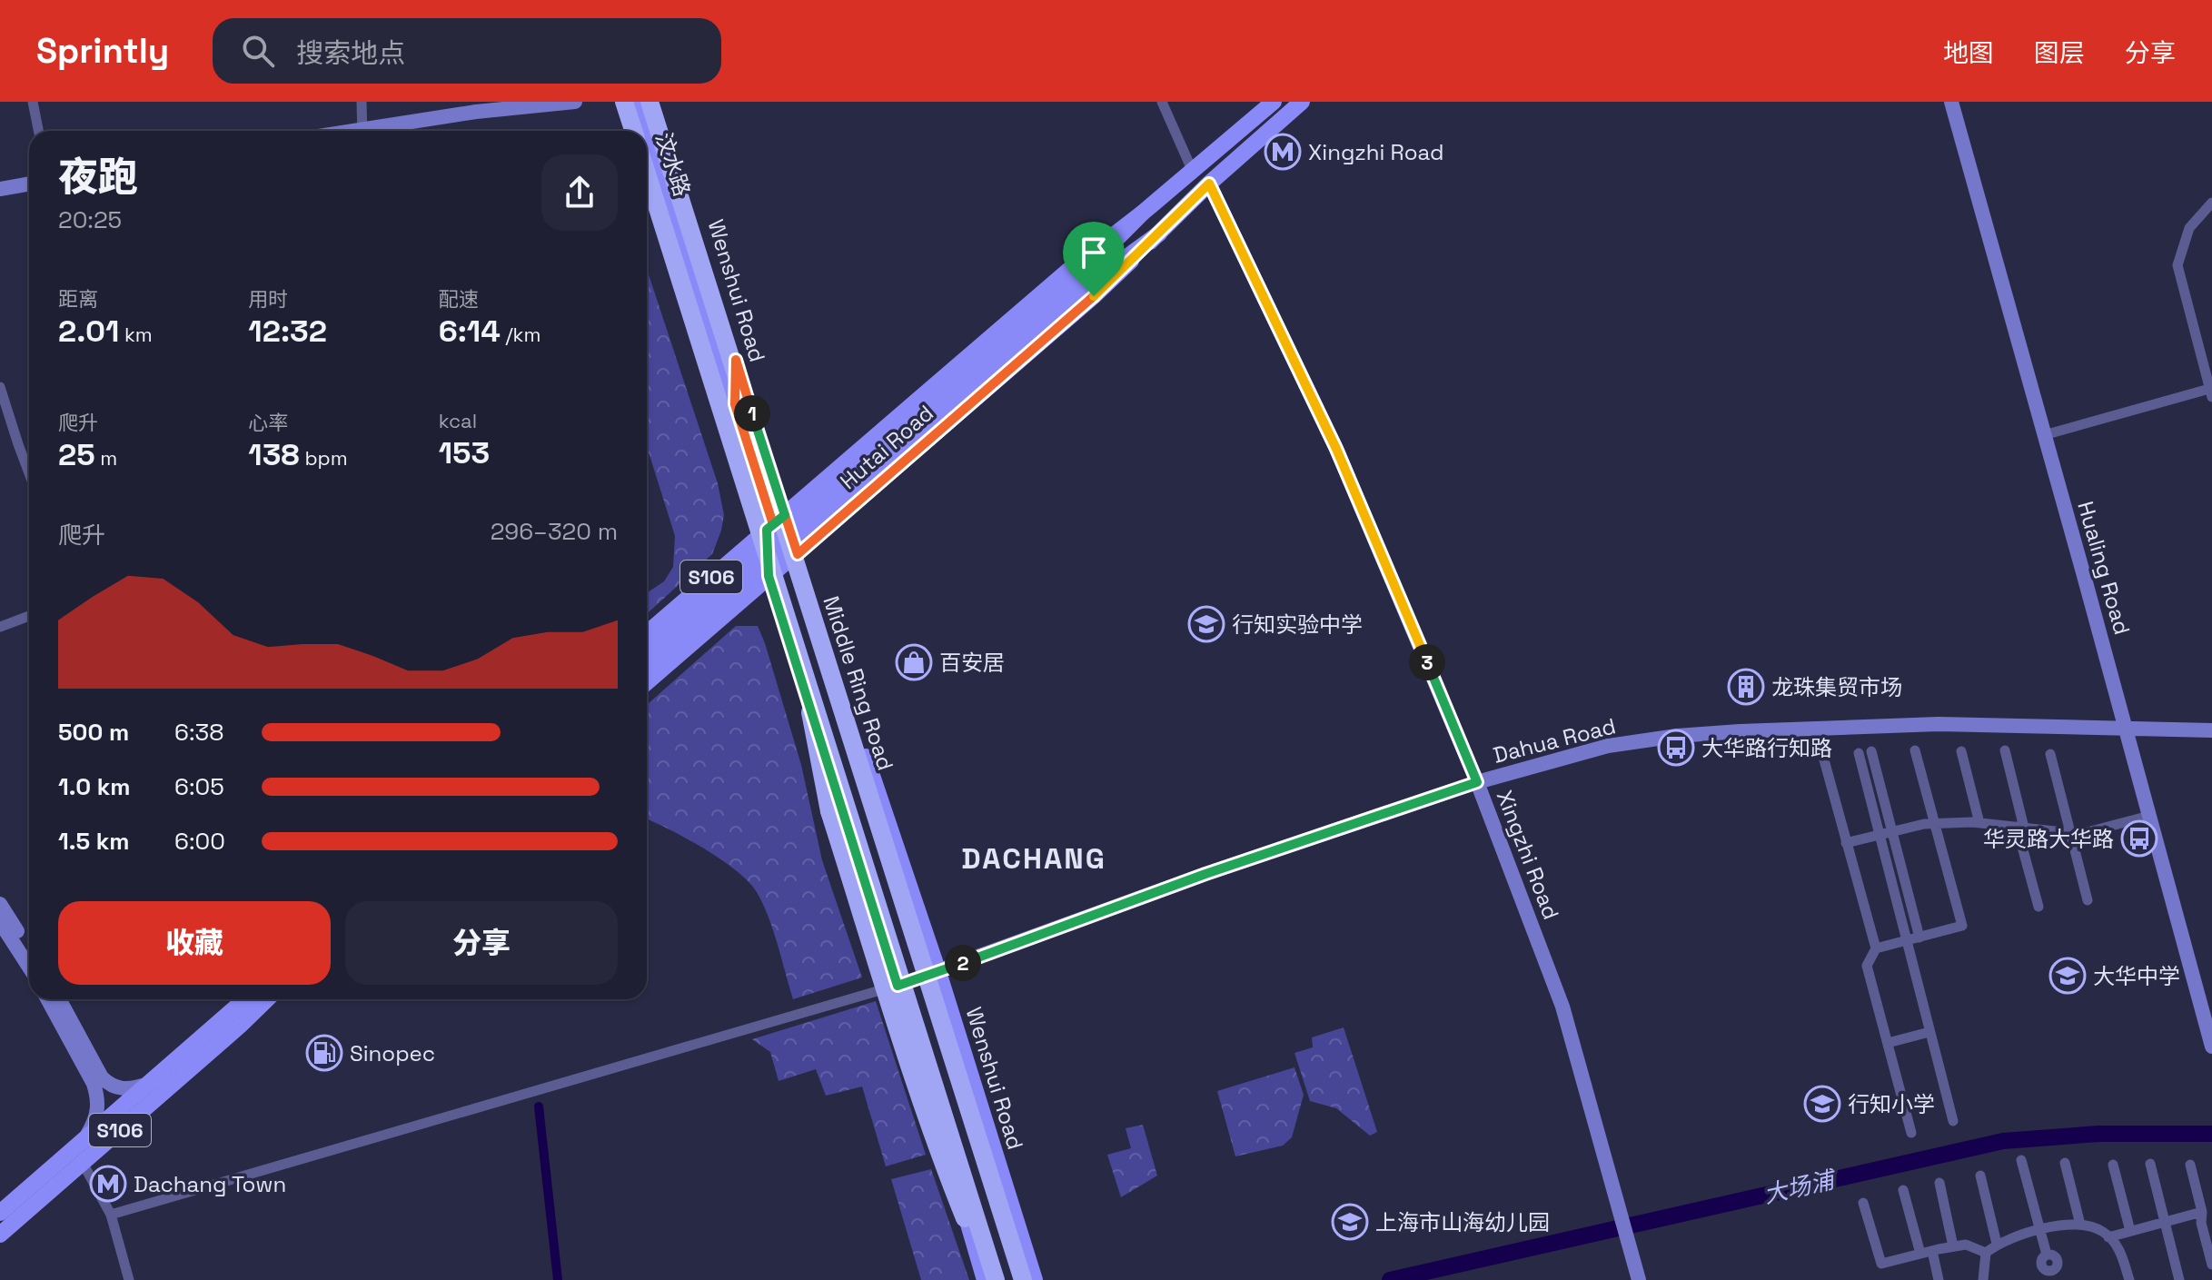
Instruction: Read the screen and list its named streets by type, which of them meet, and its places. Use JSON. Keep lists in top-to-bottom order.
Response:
{
  "streets": {
    "highway": ["Middle Ring Road"],
    "main road": [
      "汶水路",
      "Wenshui Road",
      "Hutai Road",
      "S106"
    ],
    "street": ["Hualing Road", "Dahua Road", "Xingzhi Road"]
  },
  "crossings": [
    ["汶水路", "Wenshui Road"],
    ["汶水路", "Hutai Road"],
    ["Wenshui Road", "Hutai Road"],
    ["Wenshui Road", "Middle Ring Road"],
    ["Wenshui Road", "Dahua Road"],
    ["Hutai Road", "Xingzhi Road"],
    ["Hualing Road", "Dahua Road"],
    ["Dahua Road", "Xingzhi Road"]
  ],
  "districts": ["DACHANG"],
  "water": ["大场浦"],
  "places": {
    "metro station": ["Xingzhi Road", "Dachang Town"],
    "school or university": [
      "行知实验中学",
      "大华中学",
      "行知小学",
      "上海市山海幼儿园"
    ],
    "shop": ["百安居"],
    "building": ["龙珠集贸市场"],
    "bus stop": ["大华路行知路", "华灵路大华路"],
    "fuel station": ["Sinopec"]
  },
  "page": {
    "header": "Sprintly",
    "search": "搜索地点",
    "nav": ["地图", "图层", "分享"],
    "heading": ["夜跑", "20:25"],
    "stats": [
      ["距离", "2.01 km"],
      ["用时", "12:32"],
      ["配速", "6:14 /km"],
      ["爬升", "25 m"],
      ["心率", "138 bpm"],
      ["kcal", "153"]
    ],
    "pins": ["1", "3", "2"],
    "chart": ["爬升", "296–320 m"],
    "list": [
      {
        "name": "500 m",
        "note": "6:38"
      },
      {
        "name": "1.0 km",
        "note": "6:05"
      },
      {
        "name": "1.5 km",
        "note": "6:00"
      }
    ],
    "buttons": ["收藏", "分享"]
  }
}
